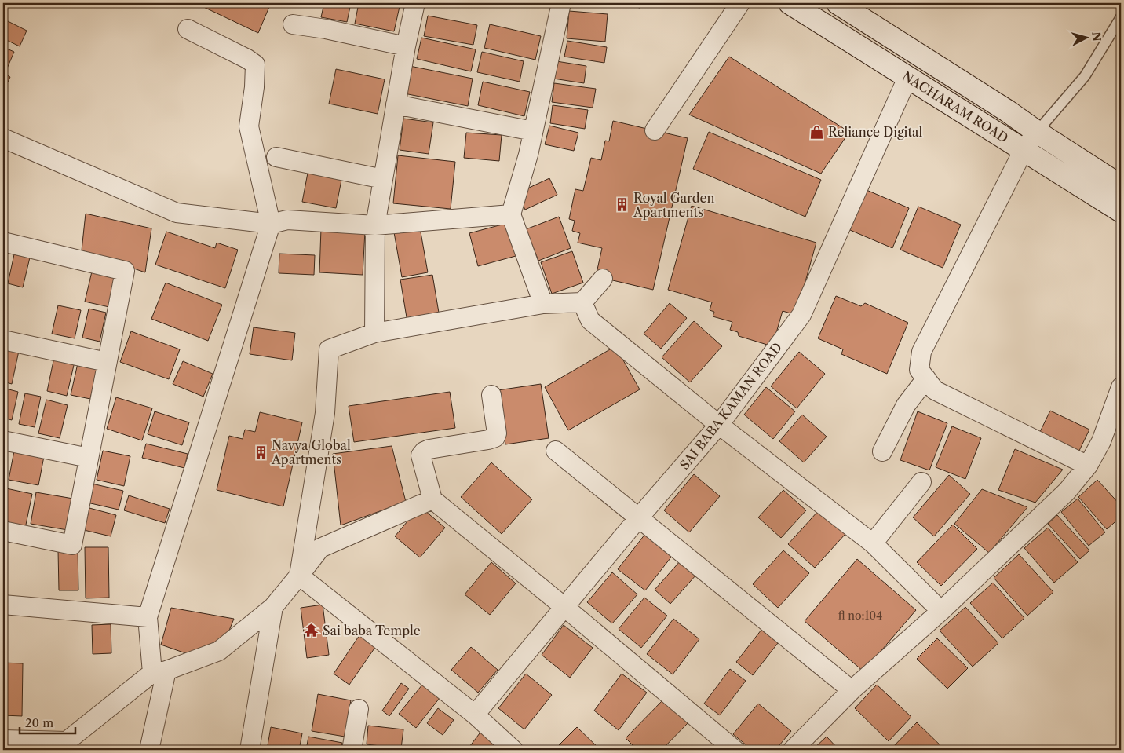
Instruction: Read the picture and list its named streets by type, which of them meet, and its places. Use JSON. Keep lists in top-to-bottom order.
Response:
{
  "streets": {
    "main road": ["NACHARAM ROAD"],
    "street": ["SAI BABA KAMAN ROAD"]
  },
  "crossings": [
    ["NACHARAM ROAD", "SAI BABA KAMAN ROAD"]
  ],
  "places": {
    "shop": ["Reliance Digital"],
    "building": ["Royal Garden Apartments", "Navya Global Apartments"],
    "temple": ["Sai baba Temple"]
  },
  "house_numbers": ["fl no:104"],
  "scale_bar": "20 m",
  "north": "right"
}
